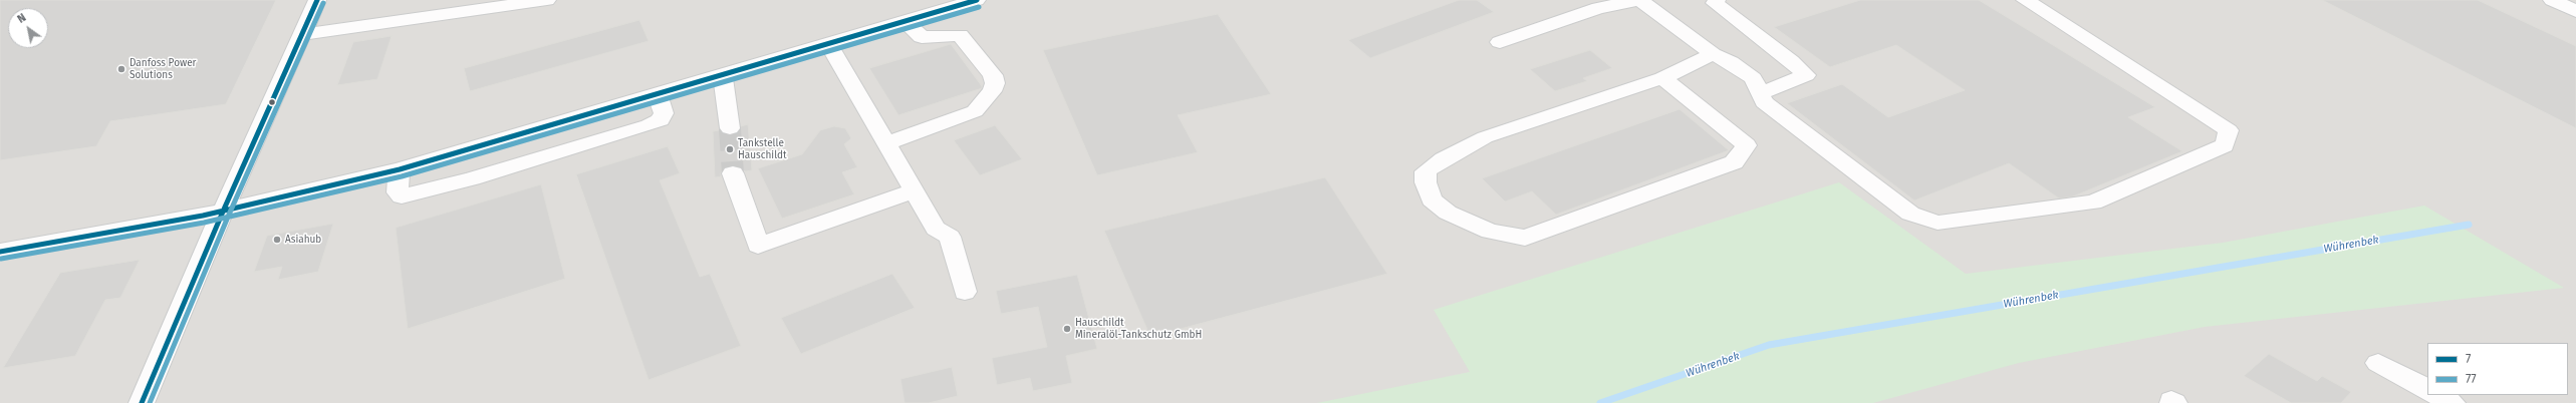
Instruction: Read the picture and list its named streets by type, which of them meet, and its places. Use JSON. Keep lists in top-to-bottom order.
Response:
{
  "water": ["Wührenbek"],
  "places": [
    "Danfoss Power Solutions",
    "Tankstelle Hauschildt",
    "Asiahub",
    "Hauschildt Mineralöl-Tankschutz GmbH"
  ],
  "lines": ["transit line 7", "transit line 77"],
  "legend": ["7", "77"],
  "north": "top left"
}
